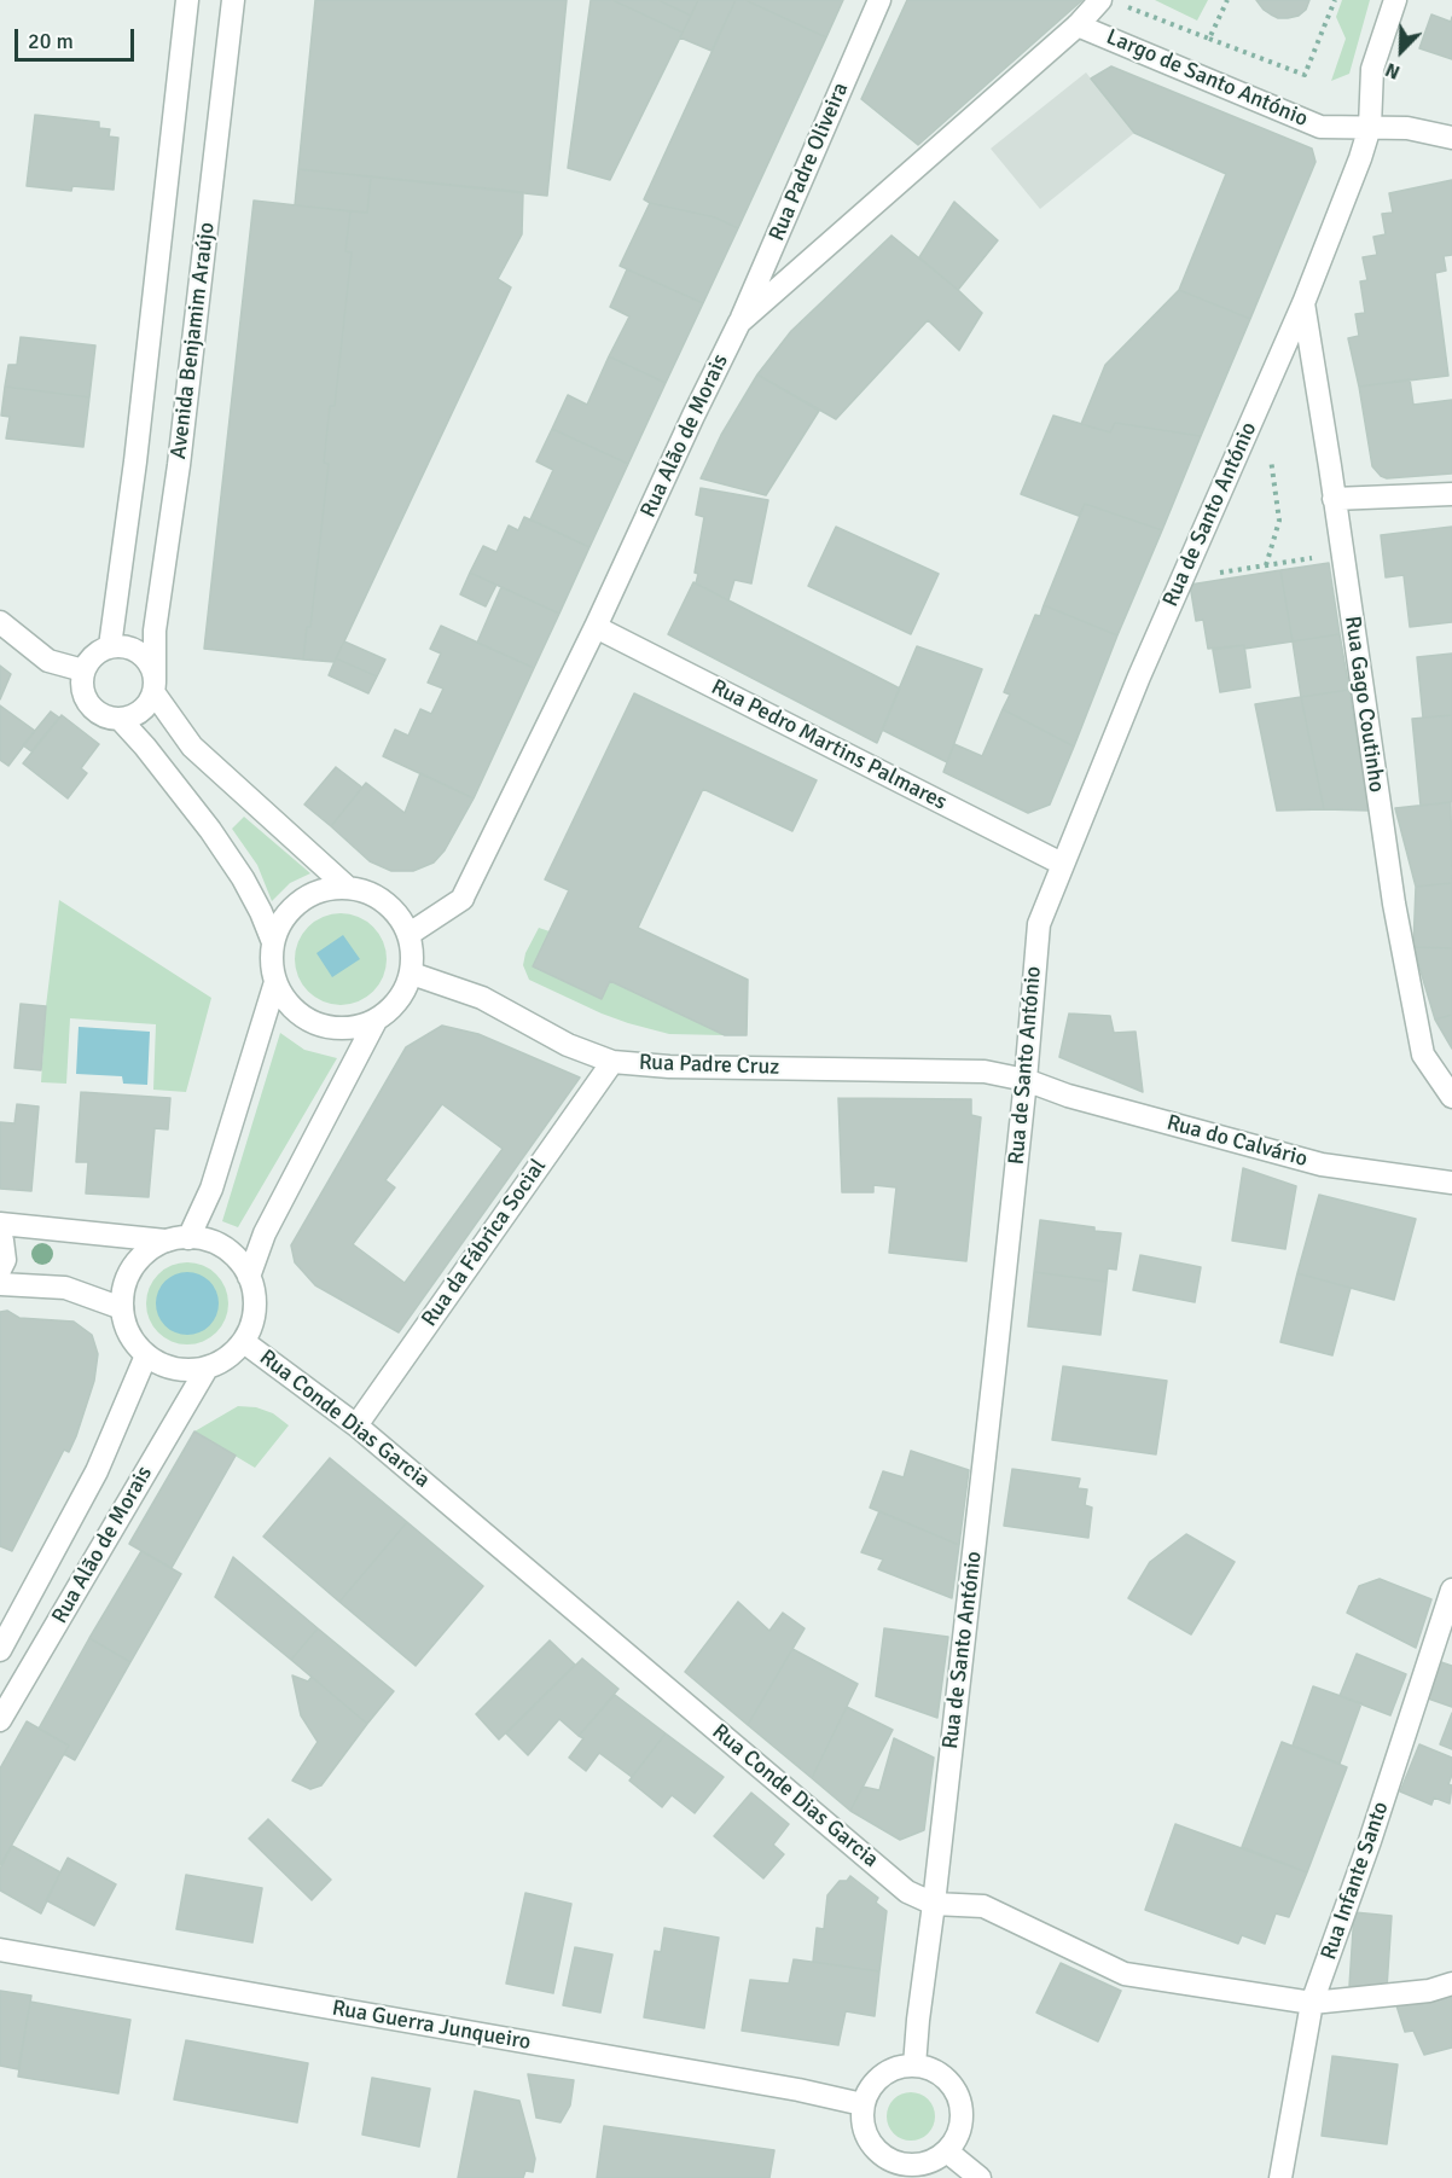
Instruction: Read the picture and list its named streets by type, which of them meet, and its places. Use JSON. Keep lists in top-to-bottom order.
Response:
{
  "streets": {
    "street": [
      "Largo de Santo António",
      "Rua Padre Oliveira",
      "Avenida Benjamim Araújo",
      "Rua Alão de Morais",
      "Rua de Santo António",
      "Rua Gago Coutinho",
      "Rua Pedro Martins Palmares",
      "Rua Padre Cruz",
      "Rua do Calvário",
      "Rua da Fábrica Social",
      "Rua Conde Dias Garcia",
      "Rua Infante Santo",
      "Rua Guerra Junqueiro"
    ]
  },
  "crossings": [
    ["Largo de Santo António", "Rua Alão de Morais"],
    ["Largo de Santo António", "Rua de Santo António"],
    ["Rua Padre Oliveira", "Rua Alão de Morais"],
    ["Rua Alão de Morais", "Rua Pedro Martins Palmares"],
    ["Rua Alão de Morais", "Rua Padre Cruz"],
    ["Rua Alão de Morais", "Rua Conde Dias Garcia"],
    ["Rua de Santo António", "Rua Gago Coutinho"],
    ["Rua de Santo António", "Rua Pedro Martins Palmares"],
    ["Rua de Santo António", "Rua Padre Cruz"],
    ["Rua de Santo António", "Rua do Calvário"],
    ["Rua de Santo António", "Rua Conde Dias Garcia"],
    ["Rua de Santo António", "Rua Guerra Junqueiro"],
    ["Rua Padre Cruz", "Rua do Calvário"],
    ["Rua Padre Cruz", "Rua da Fábrica Social"],
    ["Rua da Fábrica Social", "Rua Conde Dias Garcia"],
    ["Rua Conde Dias Garcia", "Rua Infante Santo"]
  ],
  "scale_bar": "20 m",
  "north": "bottom left"
}
